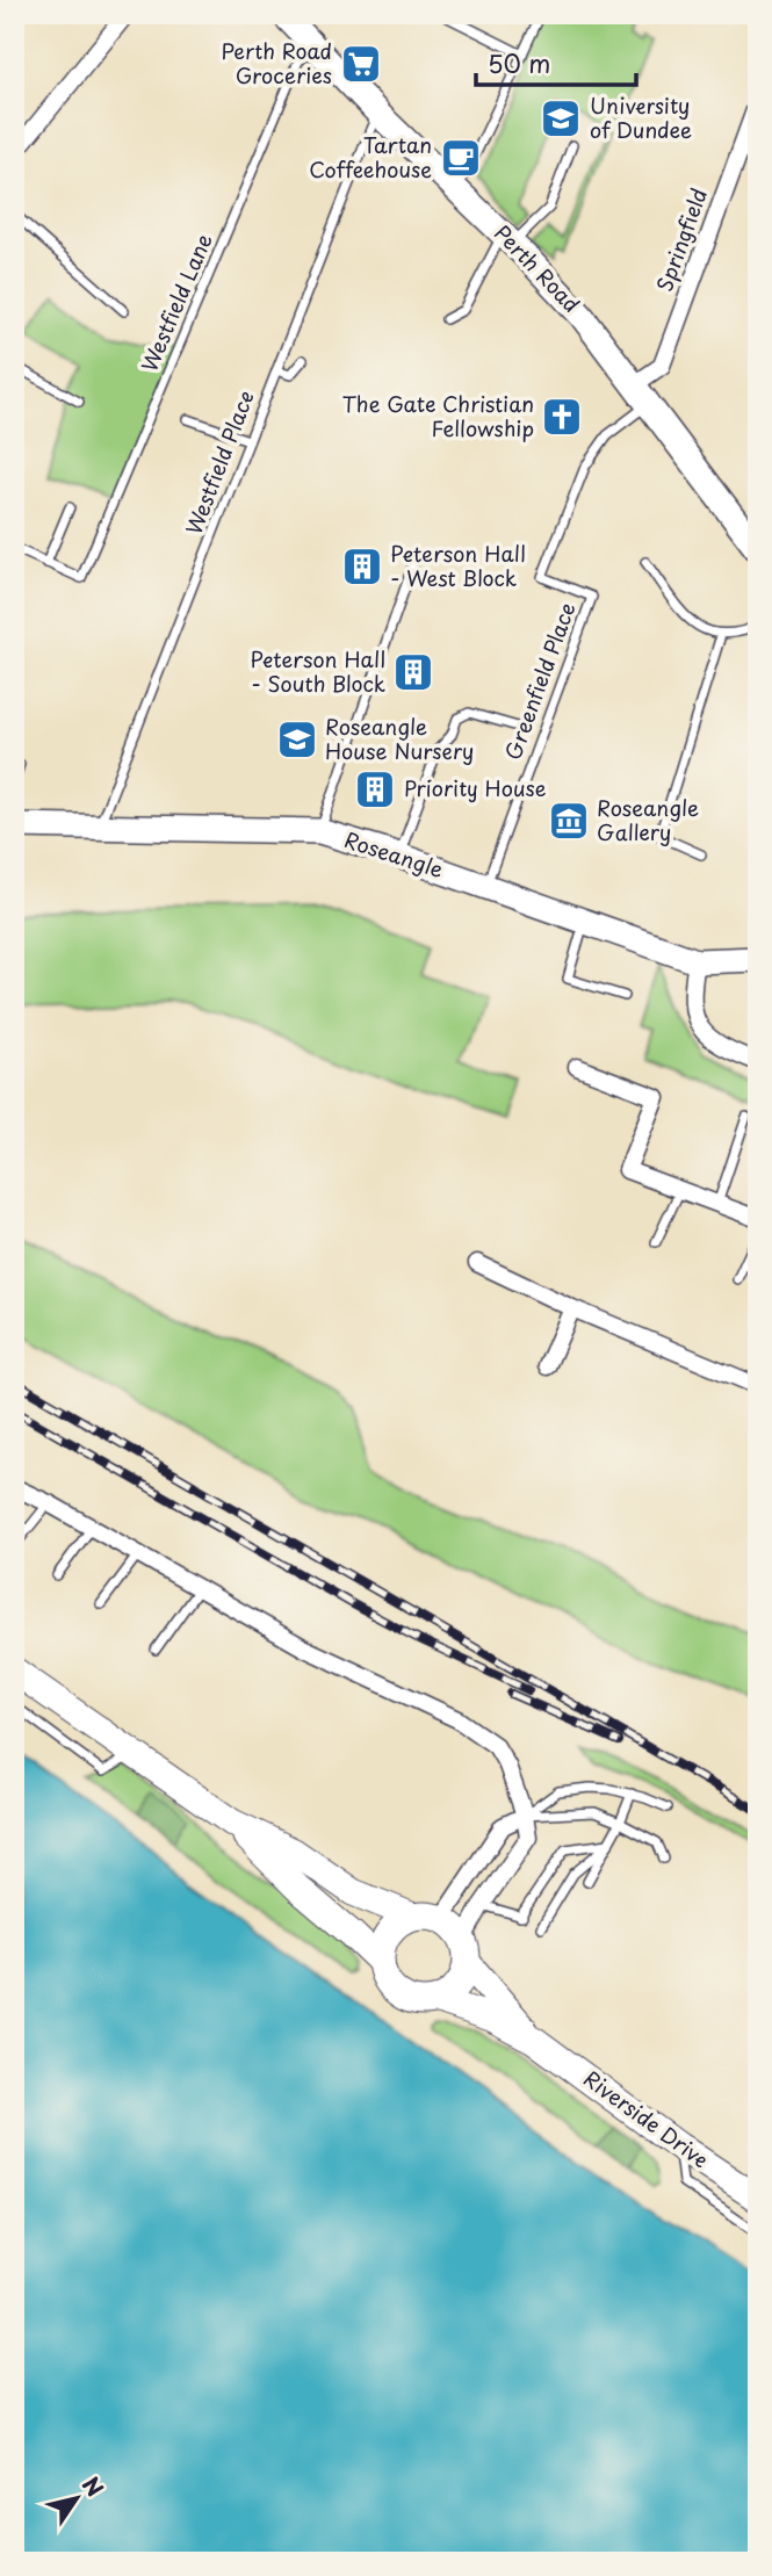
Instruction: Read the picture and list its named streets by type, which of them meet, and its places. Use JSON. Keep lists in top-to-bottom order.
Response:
{
  "streets": {
    "main road": ["Riverside Drive"],
    "street": ["Springfield", "Perth Road", "Roseangle"],
    "lane": ["Westfield Lane", "Westfield Place", "Greenfield Place"]
  },
  "crossings": [
    ["Springfield", "Perth Road"],
    ["Springfield", "Greenfield Place"],
    ["Perth Road", "Westfield Lane"],
    ["Perth Road", "Westfield Place"],
    ["Perth Road", "Greenfield Place"],
    ["Westfield Place", "Roseangle"],
    ["Greenfield Place", "Roseangle"]
  ],
  "places": {
    "supermarket": ["Perth Road Groceries"],
    "school or university": ["University of Dundee", "Roseangle House Nursery"],
    "cafe": ["Tartan Coffeehouse"],
    "church": ["The Gate Christian Fellowship"],
    "building": ["Peterson Hall - West Block", "Peterson Hall - South Block", "Priority House"],
    "museum": ["Roseangle Gallery"]
  },
  "scale_bar": "50 m",
  "north": "top right"
}
